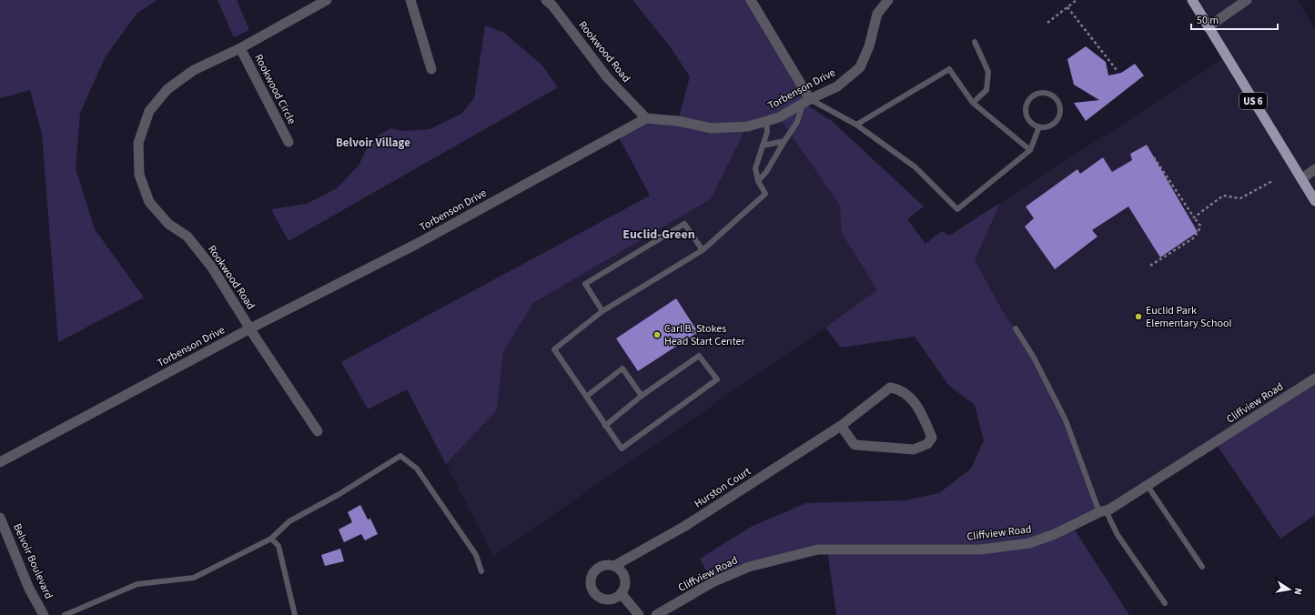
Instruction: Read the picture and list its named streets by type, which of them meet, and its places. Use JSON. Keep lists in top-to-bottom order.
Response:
{
  "streets": {
    "main road": ["US 6"],
    "street": [
      "Rookwood Road",
      "Rookwood Circle",
      "Torbenson Drive",
      "Cliffview Road",
      "Hurston Court",
      "Belvoir Boulevard"
    ]
  },
  "crossings": [
    ["Rookwood Road", "Rookwood Circle"],
    ["Rookwood Road", "Torbenson Drive"]
  ],
  "districts": ["Belvoir Village", "Euclid-Green"],
  "places": ["Euclid Park Elementary School", "Carl B. Stokes Head Start Center"],
  "scale_bar": "50 m",
  "north": "right"
}
